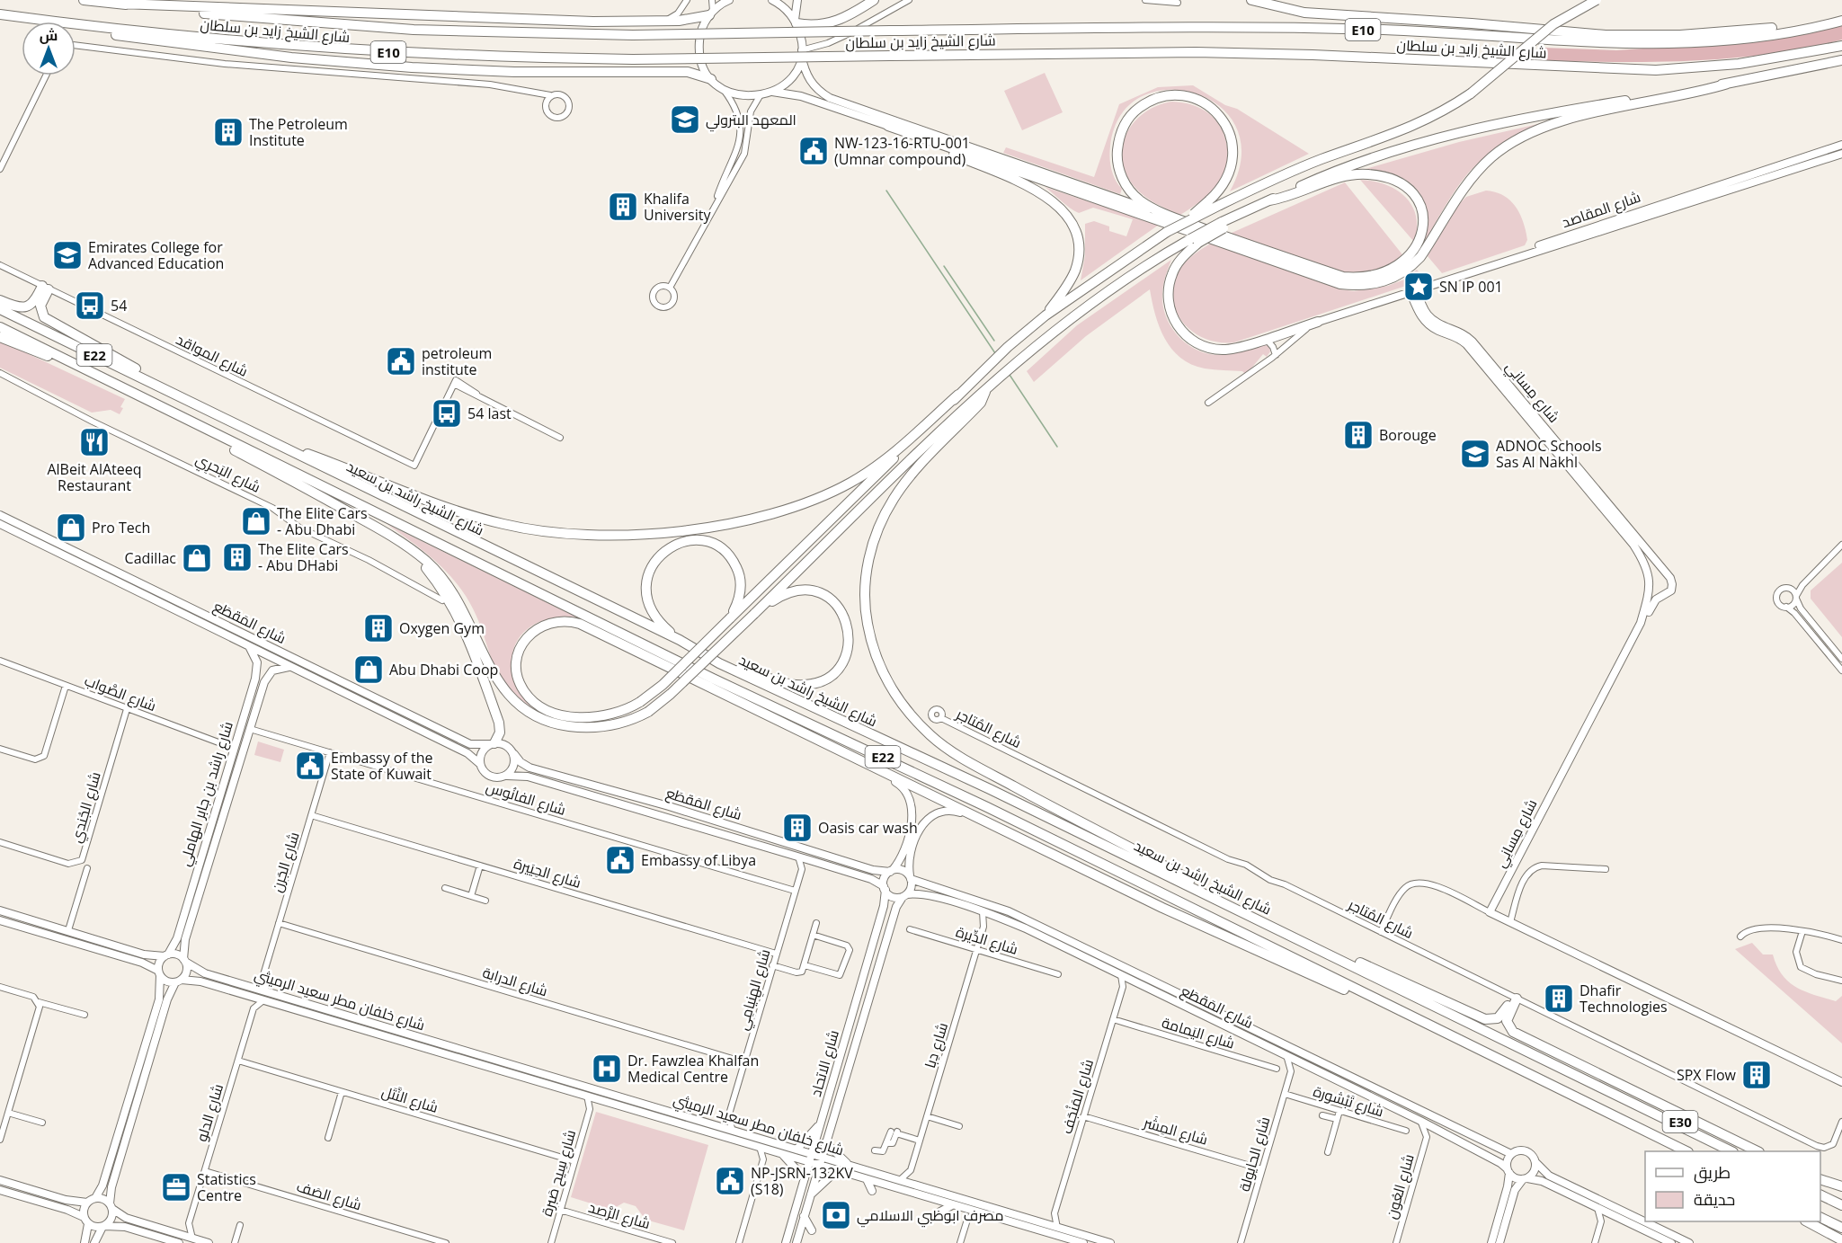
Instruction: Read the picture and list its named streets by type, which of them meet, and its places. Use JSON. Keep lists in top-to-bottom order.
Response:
{
  "streets": {
    "highway": [
      "E10",
      "شارع الشيخ زايد بن سلطان",
      "E22",
      "شارع الشيخ راشد بن سعيد",
      "E30"
    ],
    "street": [
      "شارع المقاصد",
      "شارع المواقد",
      "شارع مِسانِي",
      "شارع البَحرِي",
      "شارع المَقطَع",
      "شارع الصَّواب",
      "شارع المُتاجر",
      "شارع راشد بن جابر الهاملي",
      "شارع الفانُوس",
      "شارع الجُندي",
      "شارع الجَرن",
      "شارع الحِيَيرة",
      "شارع الدِّيرة",
      "شارع الدرابة",
      "شارع الهِنيامِي",
      "شارع خلفان مطر سعيد الرميثي",
      "شارع اليَمامة",
      "شارع دِبا",
      "شارع الاتحاد",
      "شارع المَنْجَف",
      "شارع النَّتَل",
      "شارع تَبْشورة",
      "شارع الدلو",
      "شارع المِشَر",
      "شارع الحايولة",
      "شارع سِيح صَبرة",
      "شارع العُون",
      "شارع الصَف",
      "شارع الرَّصد"
    ]
  },
  "crossings": [
    ["شارع المقاصد", "شارع مِسانِي"],
    ["E22", "شارع الشيخ راشد بن سعيد"],
    ["E22", "E30"],
    ["شارع الشيخ راشد بن سعيد", "E30"],
    ["شارع المَقطَع", "شارع راشد بن جابر الهاملي"],
    ["شارع المَقطَع", "شارع دِبا"],
    ["شارع المَقطَع", "شارع الاتحاد"],
    ["شارع المَقطَع", "شارع المَنْجَف"],
    ["شارع المَقطَع", "شارع العُون"],
    ["شارع الصَّواب", "شارع راشد بن جابر الهاملي"],
    ["شارع الصَّواب", "شارع الجُندي"],
    ["شارع راشد بن جابر الهاملي", "شارع الفانُوس"],
    ["شارع راشد بن جابر الهاملي", "شارع خلفان مطر سعيد الرميثي"],
    ["شارع الفانُوس", "شارع الجَرن"],
    ["شارع الفانُوس", "شارع الهِنيامِي"],
    ["شارع الجَرن", "شارع الحِيَيرة"],
    ["شارع الجَرن", "شارع الدرابة"],
    ["شارع الجَرن", "شارع خلفان مطر سعيد الرميثي"],
    ["شارع الحِيَيرة", "شارع الهِنيامِي"],
    ["شارع الدِّيرة", "شارع دِبا"],
    ["شارع الدرابة", "شارع الهِنيامِي"],
    ["شارع خلفان مطر سعيد الرميثي", "شارع الاتحاد"],
    ["شارع خلفان مطر سعيد الرميثي", "شارع المَنْجَف"],
    ["شارع خلفان مطر سعيد الرميثي", "شارع سِيح صَبرة"],
    ["شارع اليَمامة", "شارع المَنْجَف"],
    ["شارع المَنْجَف", "شارع المِشَر"],
    ["شارع النَّتَل", "شارع الدلو"],
    ["شارع النَّتَل", "شارع سِيح صَبرة"],
    ["شارع تَبْشورة", "شارع الحايولة"],
    ["شارع الدلو", "شارع الصَف"],
    ["شارع المِشَر", "شارع الحايولة"],
    ["شارع سِيح صَبرة", "شارع الرَّصد"]
  ],
  "places": {
    "school or university": ["المعهد البترولي", "Emirates College for Advanced Education", "ADNOC Schools Sas Al Nakhl"],
    "building": [
      "The Petroleum Institute",
      "Khalifa University",
      "Borouge",
      "The Elite Cars - Abu DHabi",
      "Oxygen Gym",
      "Oasis car wash",
      "Dhafir Technologies",
      "SPX Flow"
    ],
    "public building": [
      "NW-123-16-RTU-001 (Umnar compound)",
      "petroleum institute",
      "Embassy of the State of Kuwait",
      "Embassy of Libya",
      "NP-JSRN-132KV (S18)"
    ],
    "place": ["SN IP 001"],
    "bus stop": ["54", "54 last"],
    "restaurant": ["AlBeit AlAteeq Restaurant"],
    "shop": [
      "The Elite Cars - Abu Dhabi",
      "Pro Tech",
      "Cadillac",
      "Abu Dhabi Coop"
    ],
    "hospital": ["Dr. Fawzlea Khalfan Medical Centre"],
    "office": ["Statistics Centre"],
    "bank": ["مصرف ابوظبي الاسلامي"]
  },
  "legend": ["طريق", "حديقة"],
  "north": "top"
}
